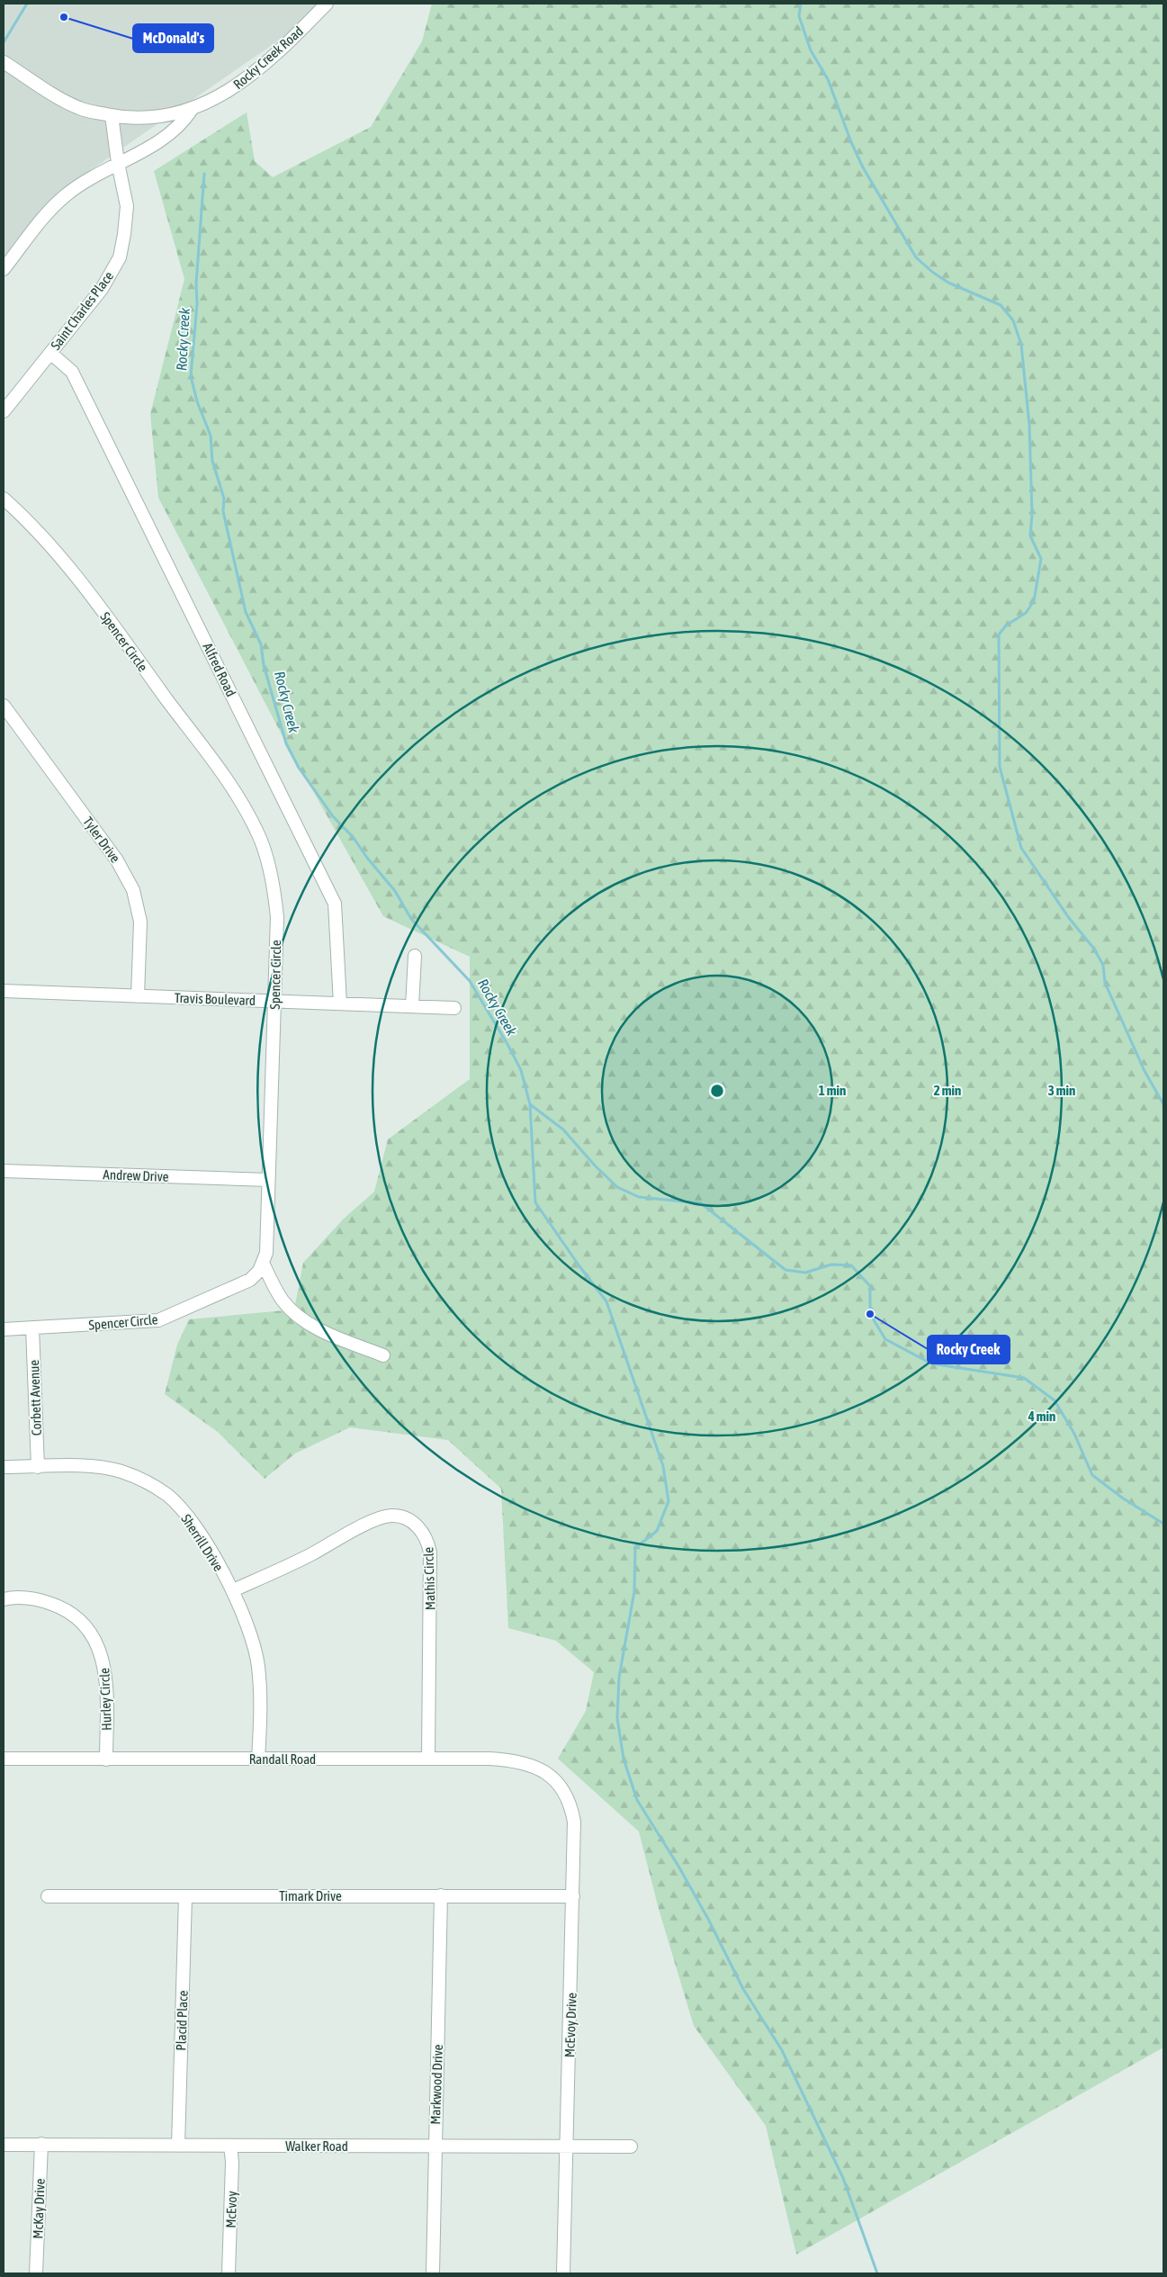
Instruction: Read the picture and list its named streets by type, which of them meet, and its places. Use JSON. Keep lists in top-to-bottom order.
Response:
{
  "streets": {
    "street": [
      "Rocky Creek Road",
      "Saint Charles Place",
      "Spencer Circle",
      "Alfred Road",
      "Tyler Drive",
      "Travis Boulevard",
      "Andrew Drive",
      "Corbett Avenue",
      "Sherrill Drive",
      "Mathis Circle",
      "Hurley Circle",
      "Randall Road",
      "Timark Drive",
      "Placid Place",
      "McEvoy Drive",
      "Markwood Drive",
      "Walker Road",
      "McKay Drive",
      "McEvoy"
    ]
  },
  "crossings": [
    ["Rocky Creek Road", "Saint Charles Place"],
    ["Saint Charles Place", "Alfred Road"],
    ["Spencer Circle", "Travis Boulevard"],
    ["Spencer Circle", "Andrew Drive"],
    ["Spencer Circle", "Corbett Avenue"],
    ["Alfred Road", "Travis Boulevard"],
    ["Tyler Drive", "Travis Boulevard"],
    ["Corbett Avenue", "Sherrill Drive"],
    ["Sherrill Drive", "Mathis Circle"],
    ["Sherrill Drive", "Randall Road"],
    ["Mathis Circle", "Randall Road"],
    ["Hurley Circle", "Randall Road"],
    ["Randall Road", "McEvoy Drive"],
    ["Timark Drive", "Placid Place"],
    ["Timark Drive", "McEvoy Drive"],
    ["Timark Drive", "Markwood Drive"],
    ["Placid Place", "Walker Road"],
    ["McEvoy Drive", "Walker Road"],
    ["Markwood Drive", "Walker Road"],
    ["Walker Road", "McKay Drive"],
    ["Walker Road", "McEvoy"]
  ],
  "water": ["Rocky Creek"],
  "places": ["McDonald's", "Rocky Creek"],
  "rings": [
    "1 min",
    "2 min",
    "3 min",
    "4 min"
  ]
}
